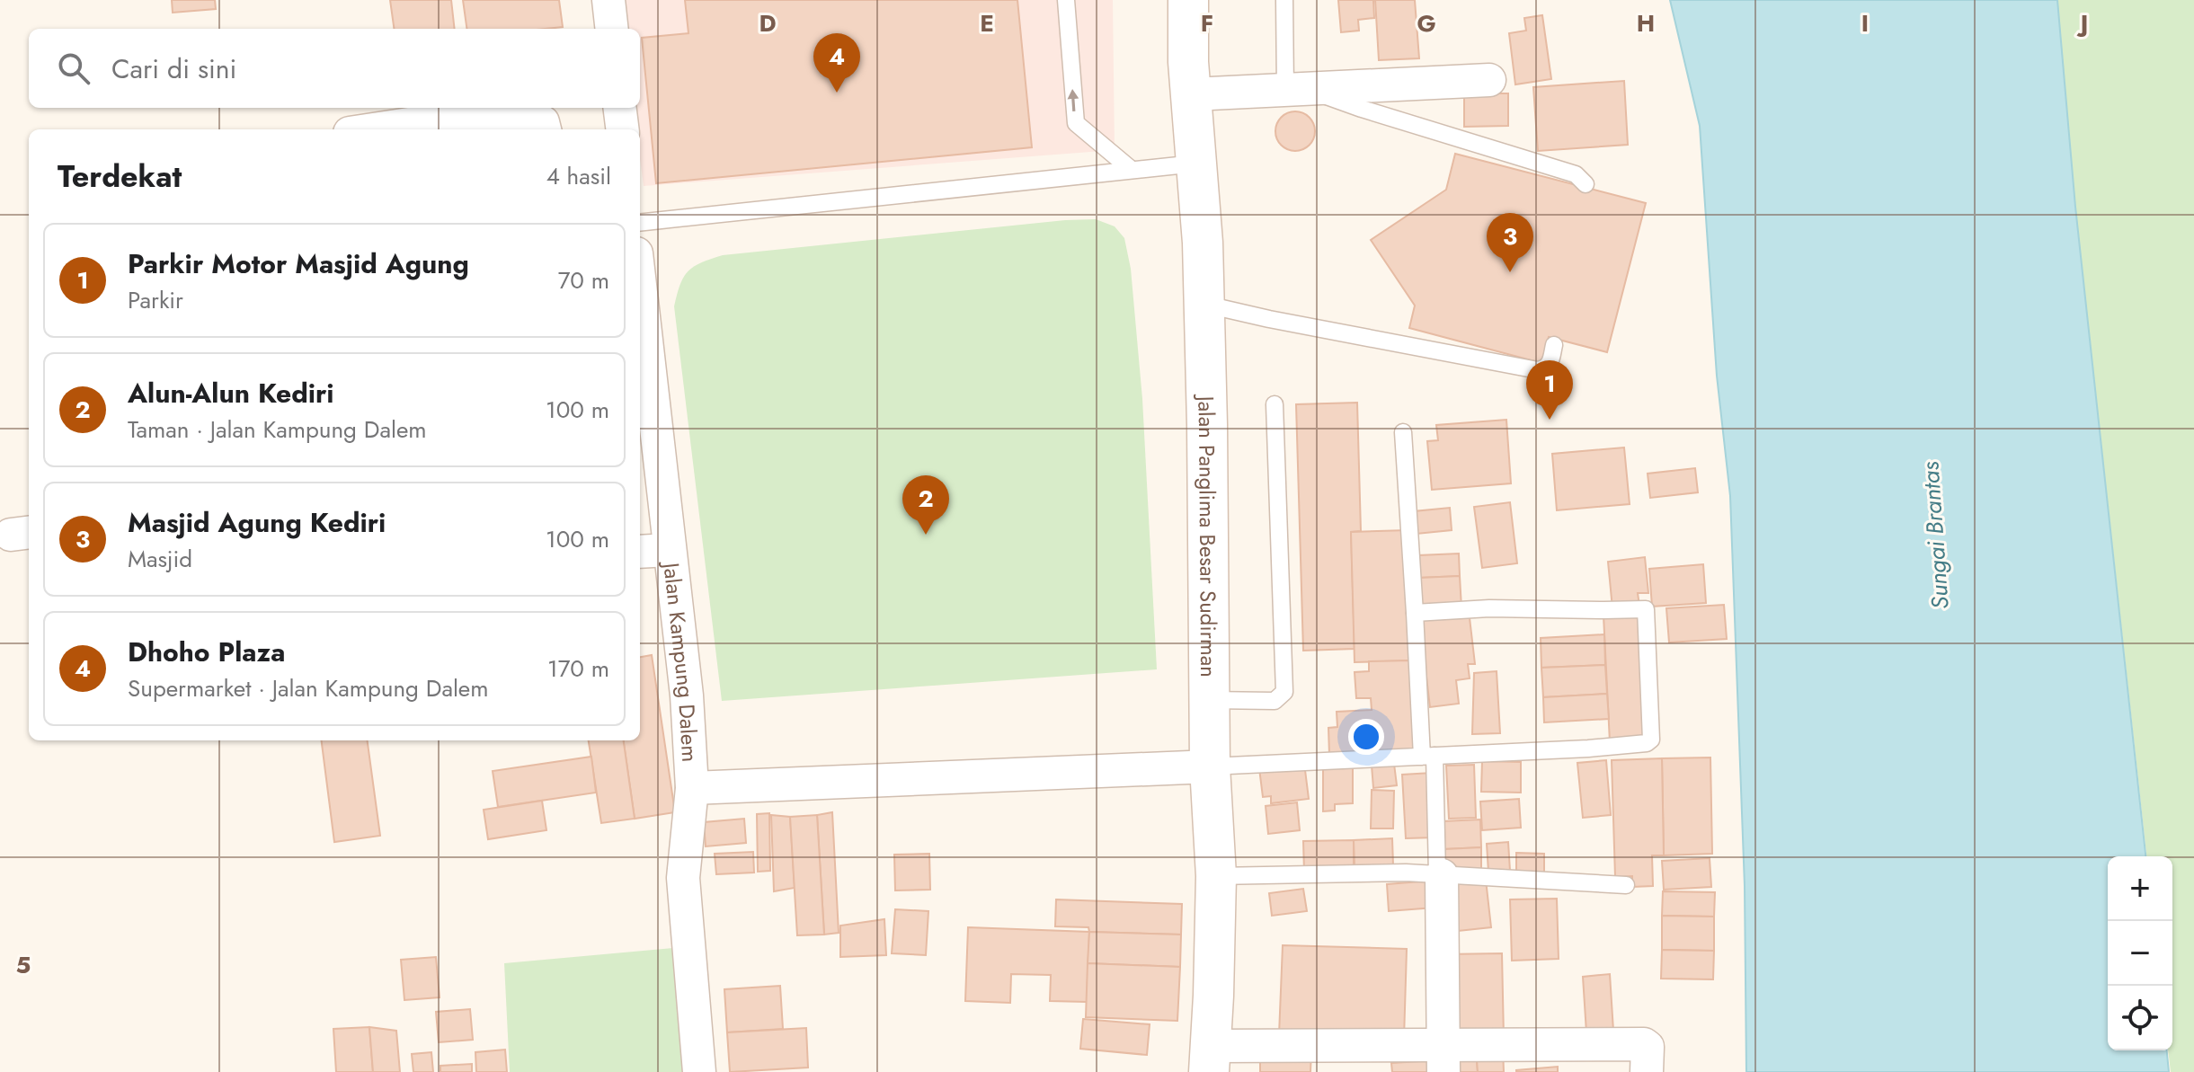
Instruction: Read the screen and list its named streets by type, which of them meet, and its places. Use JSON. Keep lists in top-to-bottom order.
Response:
{
  "streets": {
    "main road": ["Jalan Panglima Besar Sudirman"],
    "street": ["Jalan Kampung Dalem"]
  },
  "water": ["Sungai Brantas"],
  "page": {
    "search": "Cari di sini",
    "pins": [
      "4",
      "3",
      "1",
      "2"
    ],
    "heading": ["Terdekat", "4 hasil"],
    "list": [
      {
        "mark": "1",
        "name": "Parkir Motor Masjid Agung",
        "note": "Parkir",
        "value": "70 m"
      },
      {
        "mark": "2",
        "name": "Alun-Alun Kediri",
        "note": "Taman · Jalan Kampung Dalem",
        "value": "100 m"
      },
      {
        "mark": "3",
        "name": "Masjid Agung Kediri",
        "note": "Masjid",
        "value": "100 m"
      },
      {
        "mark": "4",
        "name": "Dhoho Plaza",
        "note": "Supermarket · Jalan Kampung Dalem",
        "value": "170 m"
      }
    ],
    "map_buttons": ["+", "−"]
  },
  "grid": {
    "columns": [
      "D",
      "E",
      "F",
      "G",
      "H",
      "I",
      "J"
    ],
    "rows": ["5"]
  }
}
